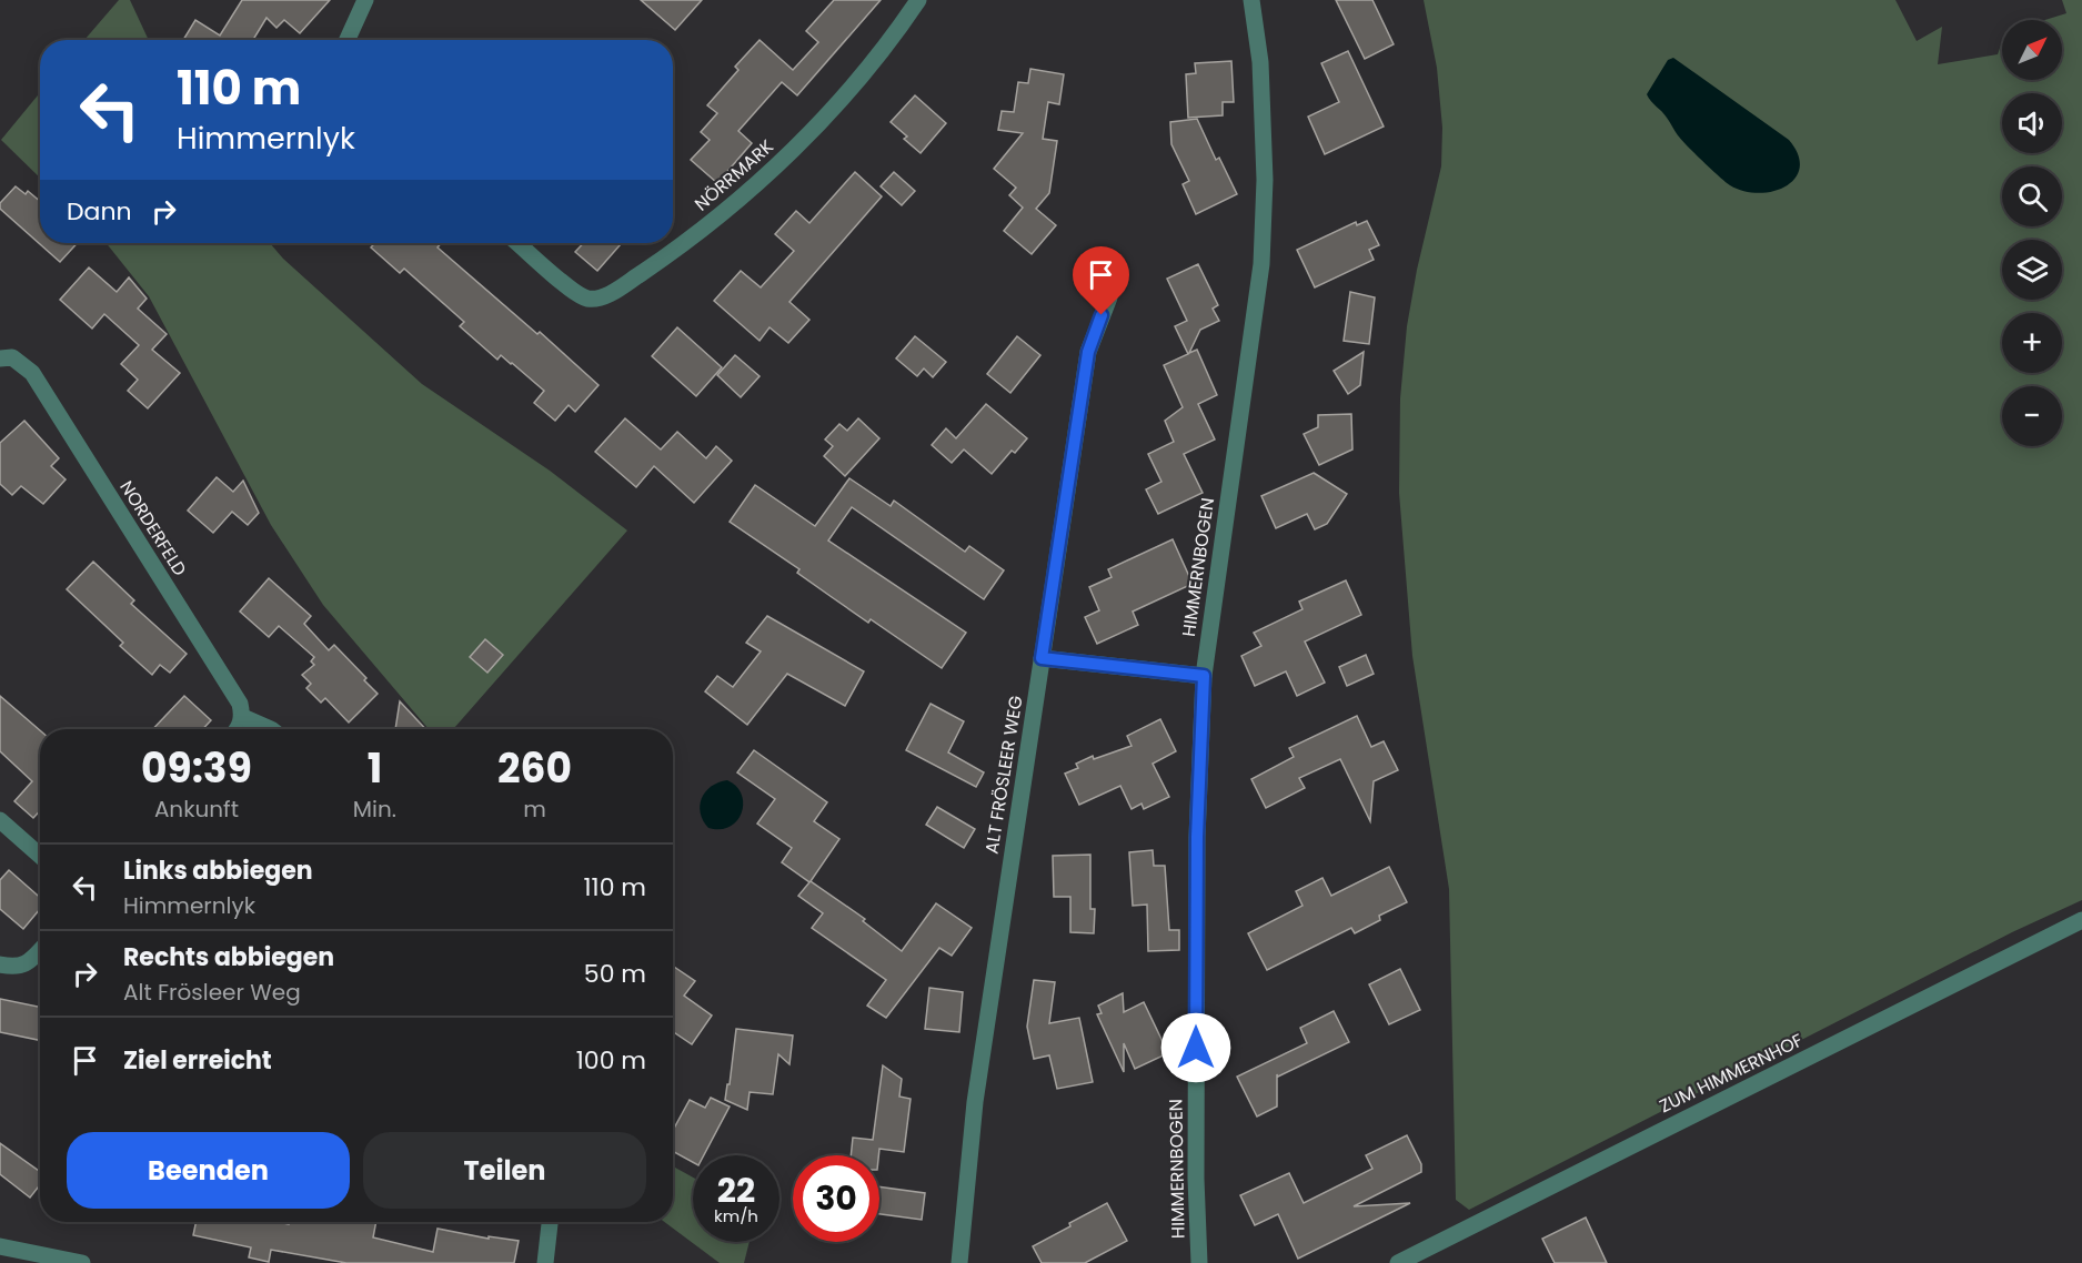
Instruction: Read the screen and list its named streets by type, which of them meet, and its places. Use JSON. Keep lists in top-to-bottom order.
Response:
{
  "streets": {
    "street": [
      "NÖRRMARK",
      "NORDERFELD",
      "HIMMERNBOGEN",
      "ALT FRÖSLEER WEG",
      "ZUM HIMMERNHOF"
    ]
  },
  "north": "top right",
  "page": {
    "map_buttons": ["+", "−"],
    "turn": ["110 m", "Himmernlyk"],
    "then": "Dann",
    "eta": [
      "09:39",
      "Ankunft",
      "1",
      "Min.",
      "260",
      "m"
    ],
    "list": [
      {
        "name": "Links abbiegen",
        "note": "Himmernlyk",
        "value": "110 m"
      },
      {
        "name": "Rechts abbiegen",
        "note": "Alt Frösleer Weg",
        "value": "50 m"
      },
      {
        "name": "Ziel erreicht",
        "value": "100 m"
      }
    ],
    "buttons": ["Beenden", "Teilen"],
    "speed": "22 km/h",
    "limit": "30"
  }
}
